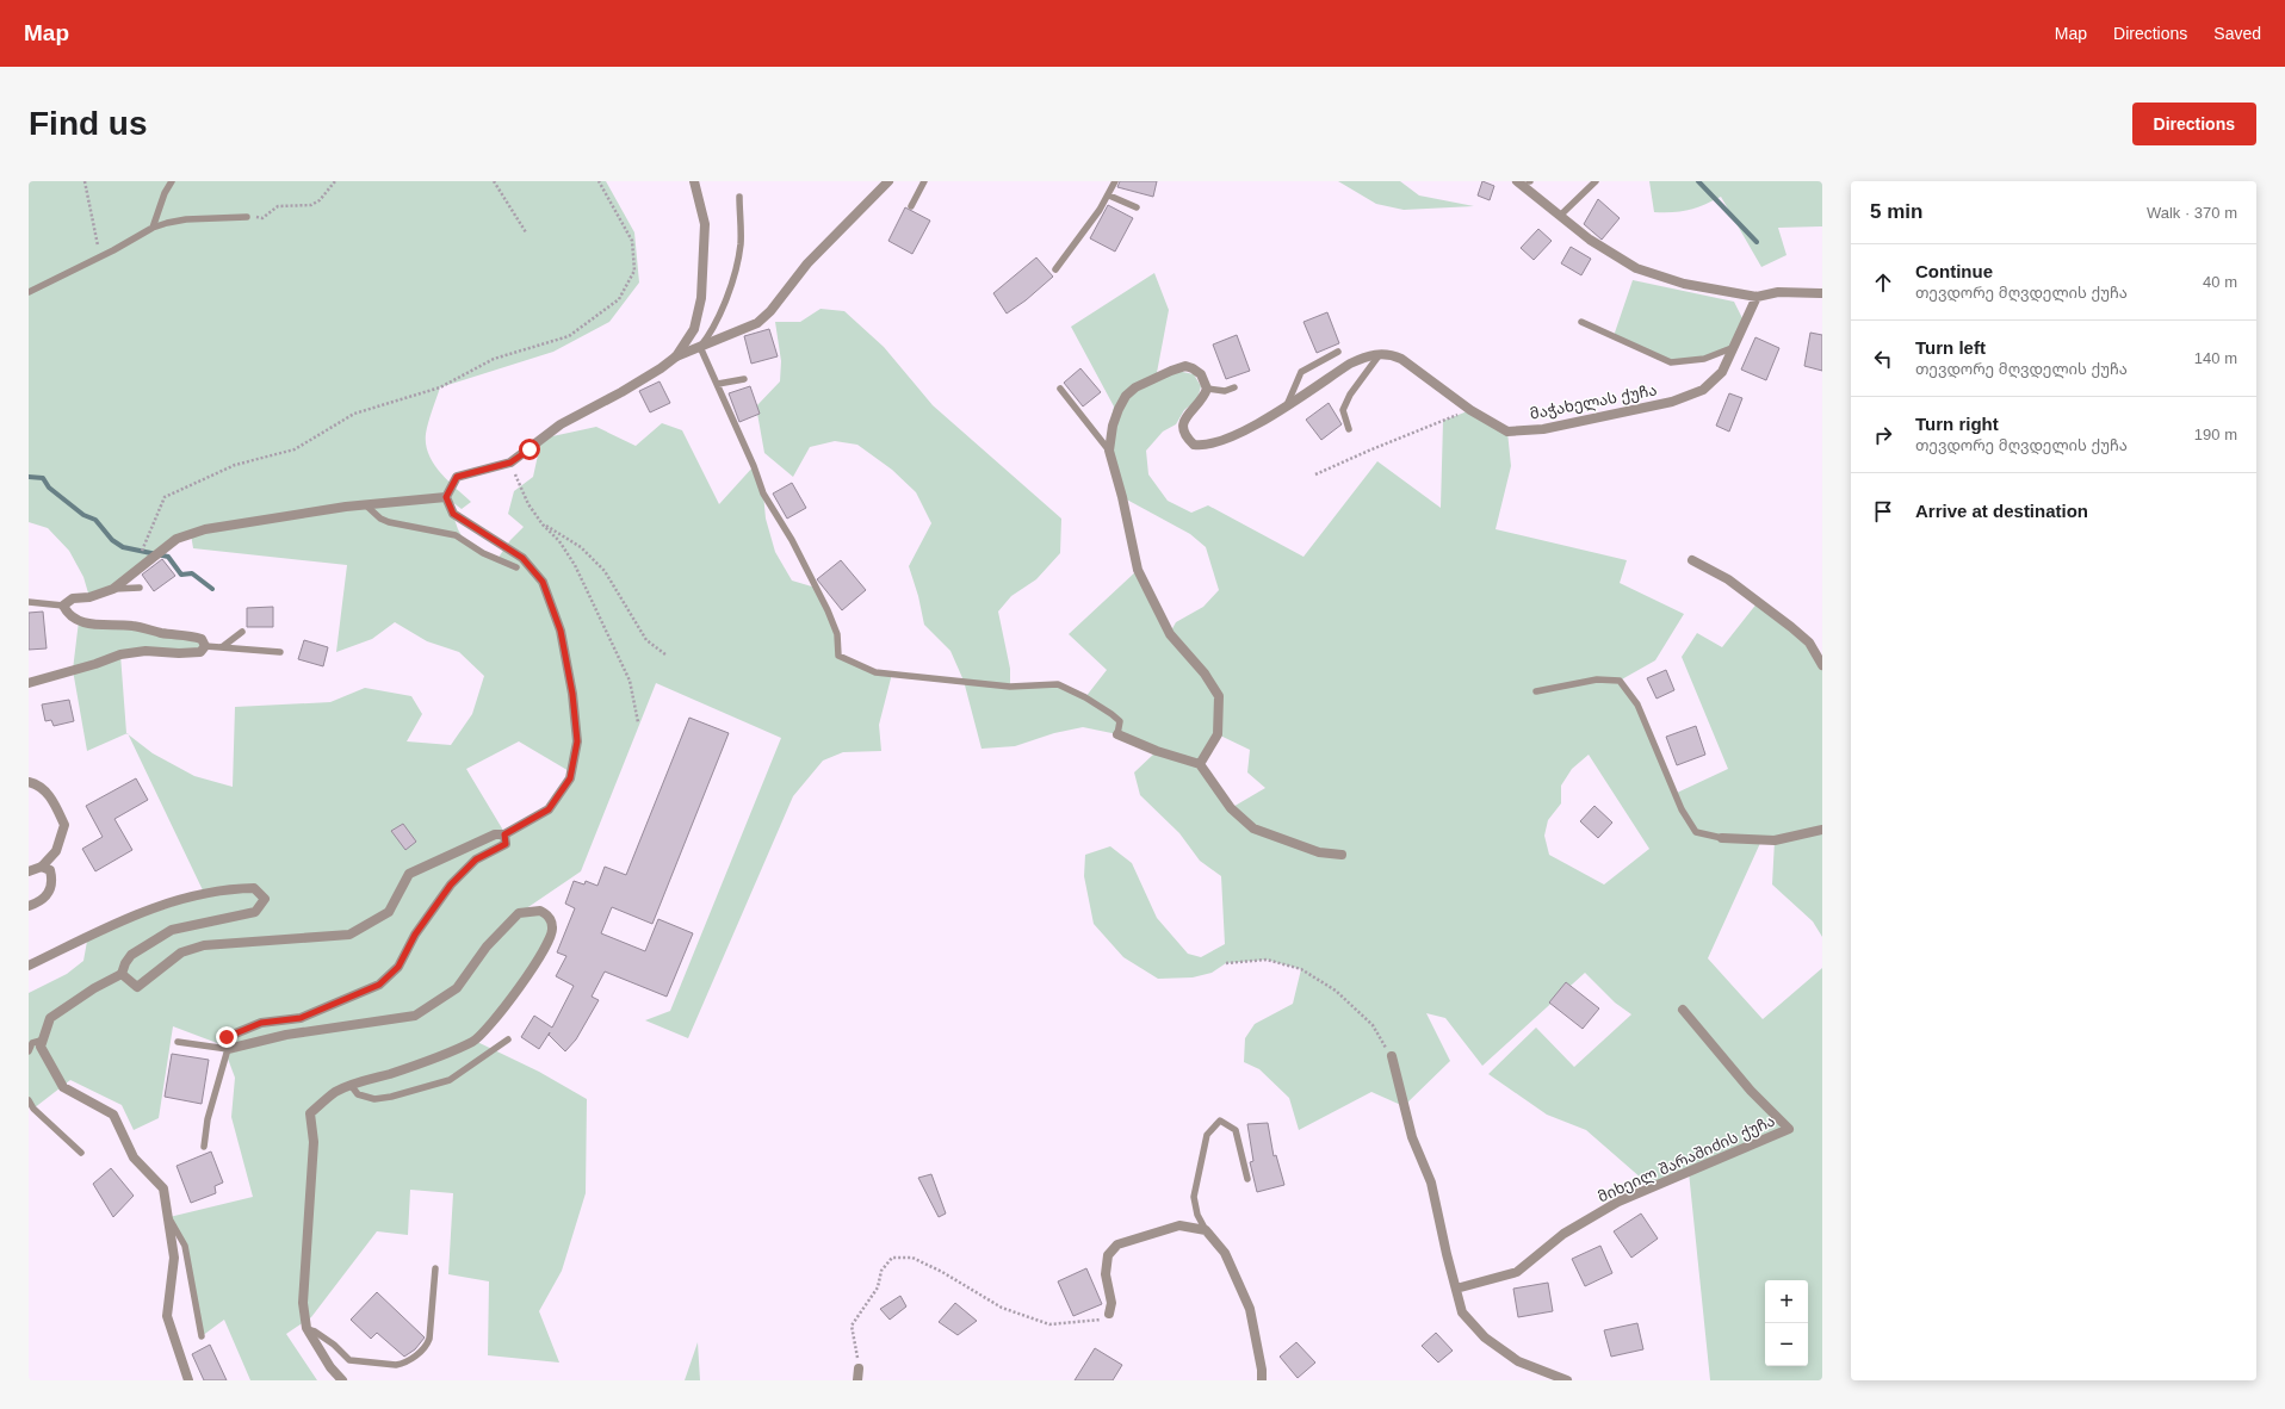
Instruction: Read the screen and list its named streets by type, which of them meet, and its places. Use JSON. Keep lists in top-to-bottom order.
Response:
{
  "streets": {
    "street": ["მაჭახელას ქუჩა", "მიხეილ შარაშიძის ქუჩა"]
  },
  "page": {
    "header": "Map",
    "nav": ["Map", "Directions", "Saved"],
    "buttons": "Directions",
    "title": "Find us",
    "heading": ["5 min", "Walk · 370 m"],
    "list": [
      ["Continue", "თევდორე მღვდელის ქუჩა", "40 m"],
      ["Turn left", "თევდორე მღვდელის ქუჩა", "140 m"],
      ["Turn right", "თევდორე მღვდელის ქუჩა", "190 m"],
      "Arrive at destination"
    ],
    "map_buttons": ["+", "−"]
  }
}
